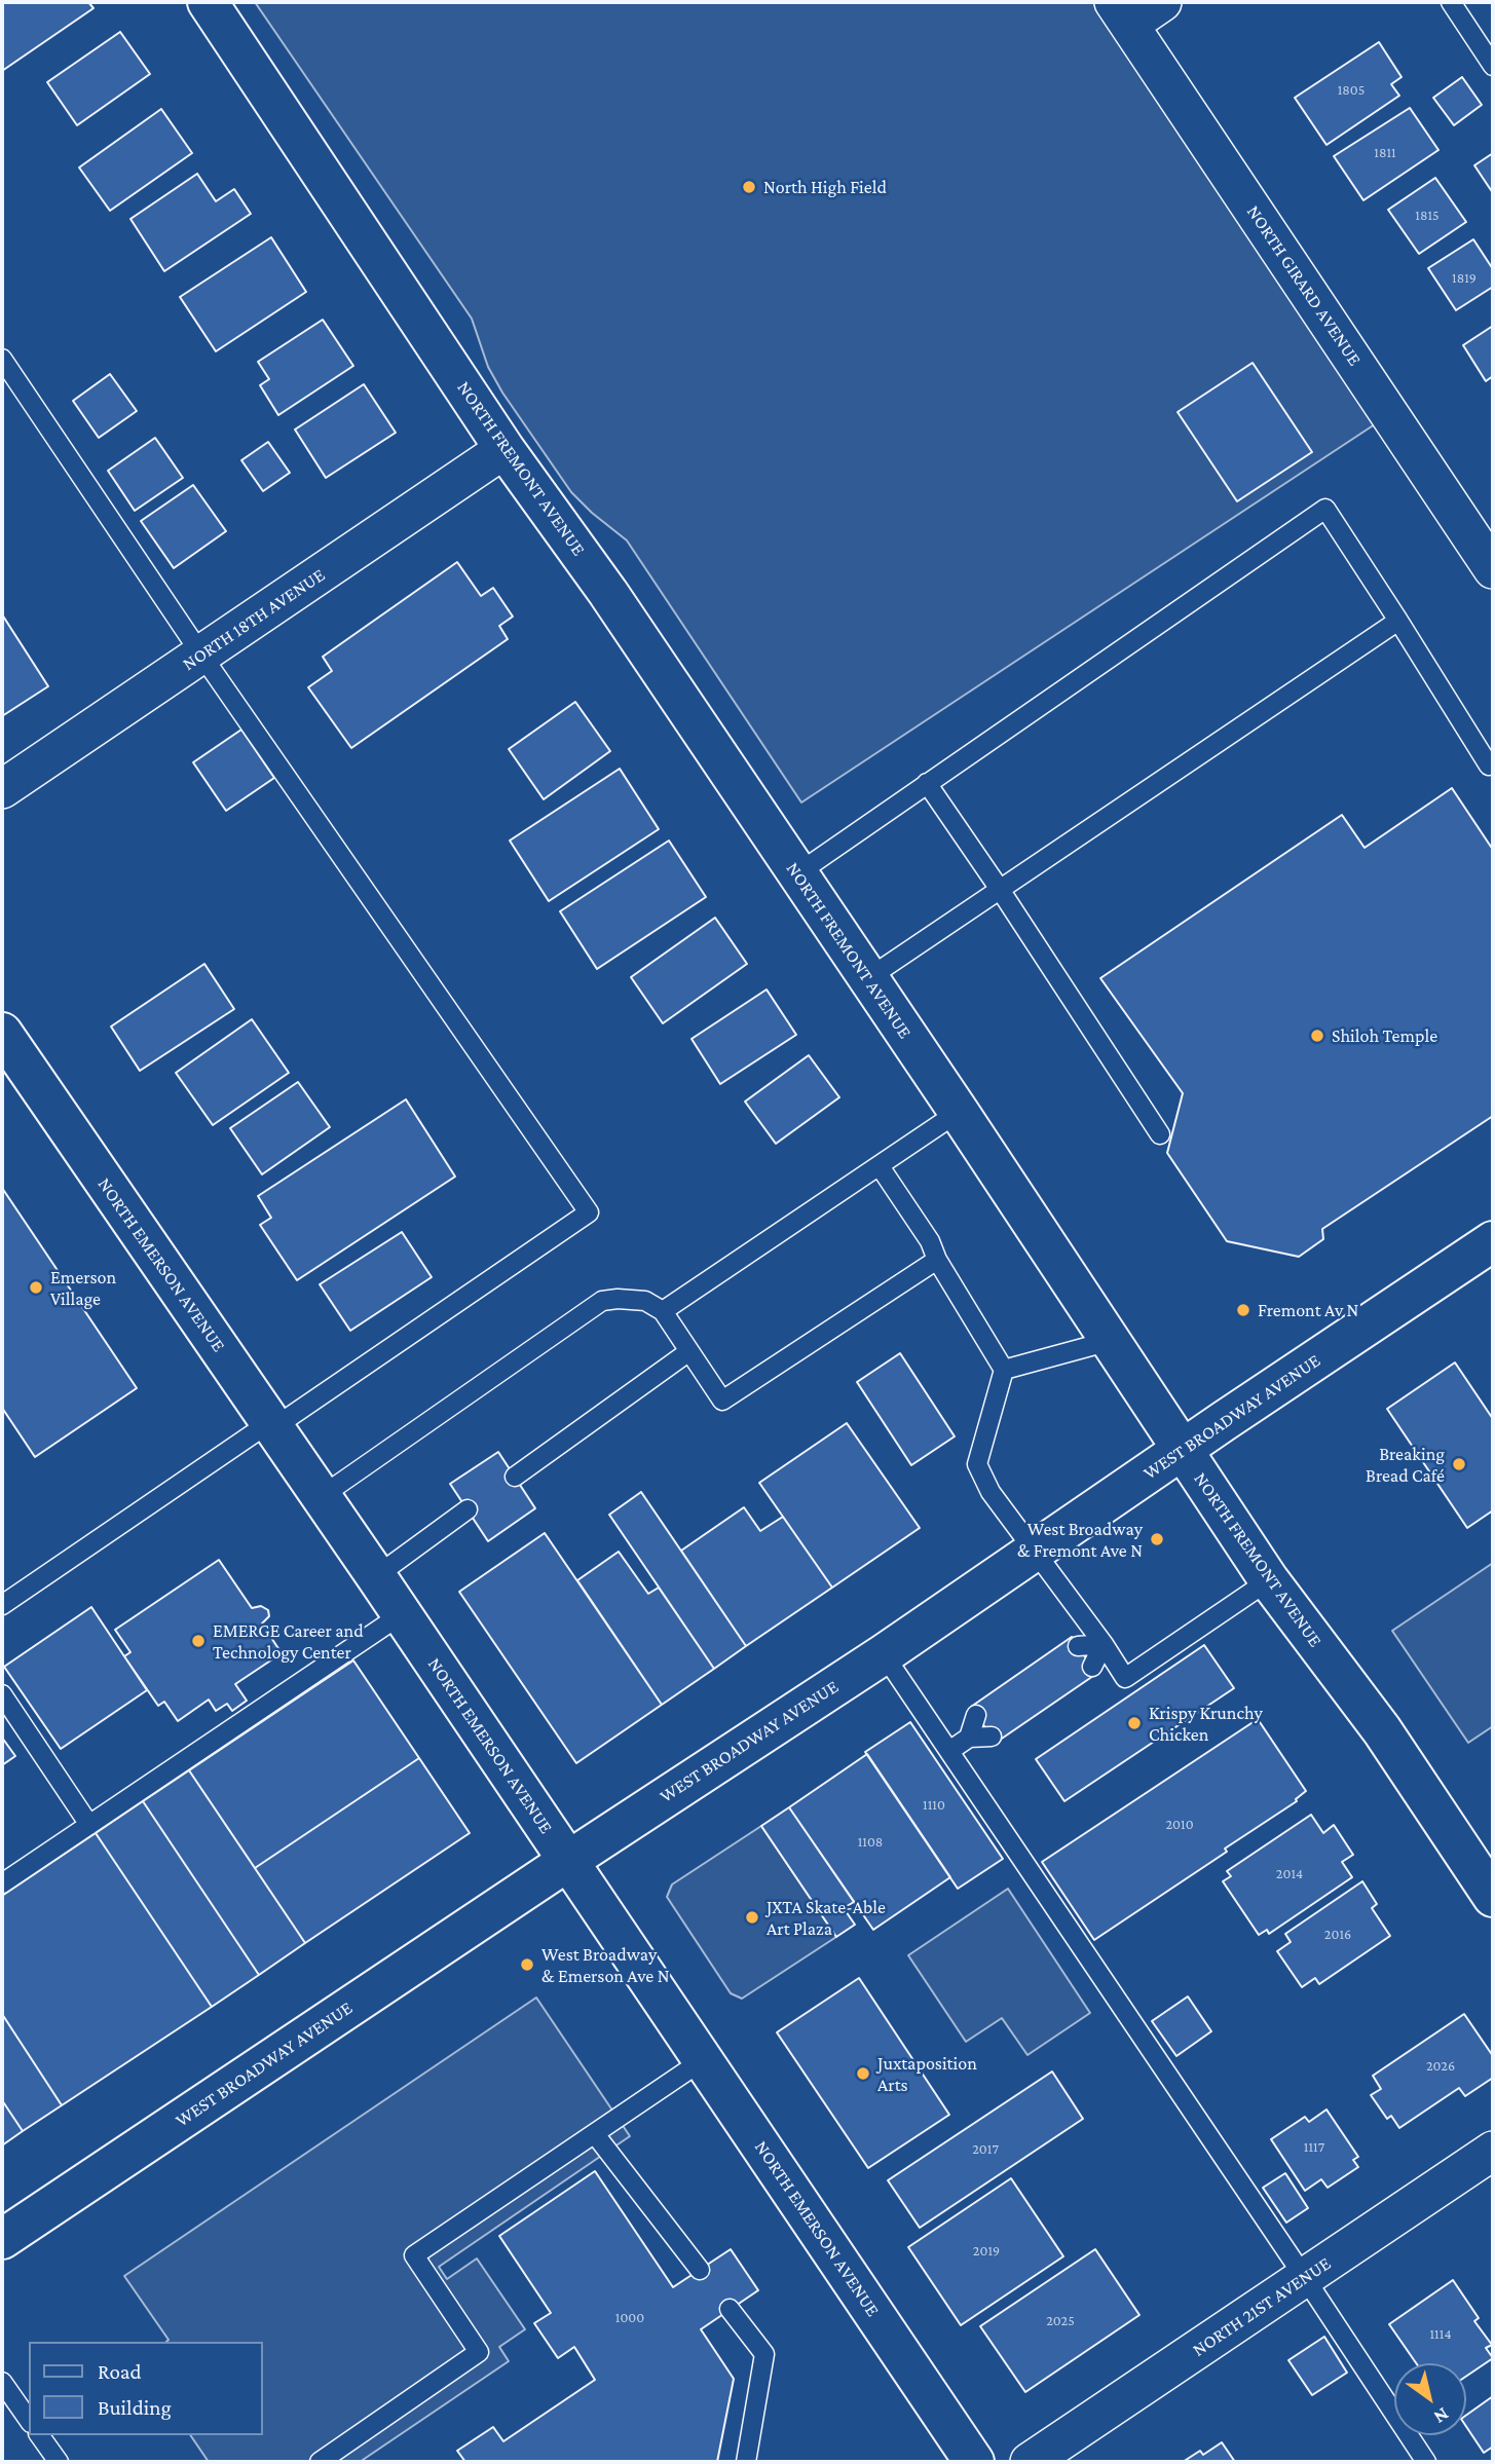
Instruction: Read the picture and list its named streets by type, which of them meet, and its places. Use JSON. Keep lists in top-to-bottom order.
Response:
{
  "streets": {
    "street": [
      "NORTH GIRARD AVENUE",
      "NORTH FREMONT AVENUE",
      "NORTH 18TH AVENUE",
      "NORTH EMERSON AVENUE",
      "WEST BROADWAY AVENUE",
      "NORTH 21ST AVENUE"
    ]
  },
  "crossings": [
    ["NORTH FREMONT AVENUE", "NORTH 18TH AVENUE"],
    ["NORTH FREMONT AVENUE", "WEST BROADWAY AVENUE"],
    ["NORTH EMERSON AVENUE", "WEST BROADWAY AVENUE"]
  ],
  "places": [
    "North High Field",
    "Shiloh Temple",
    "Emerson Village",
    "Fremont Av N",
    "Breaking Bread Café",
    "West Broadway & Fremont Ave N",
    "EMERGE Career and Technology Center",
    "Krispy Krunchy Chicken",
    "JXTA Skate-Able Art Plaza",
    "West Broadway & Emerson Ave N",
    "Juxtaposition Arts"
  ],
  "house_numbers": [
    "1805",
    "1811",
    "1815",
    "1819",
    "1110",
    "2010",
    "1108",
    "2014",
    "2016",
    "2026",
    "1117",
    "2017",
    "2019",
    "1000",
    "2025",
    "1114"
  ],
  "legend": ["Road", "Building"],
  "north": "bottom right"
}
